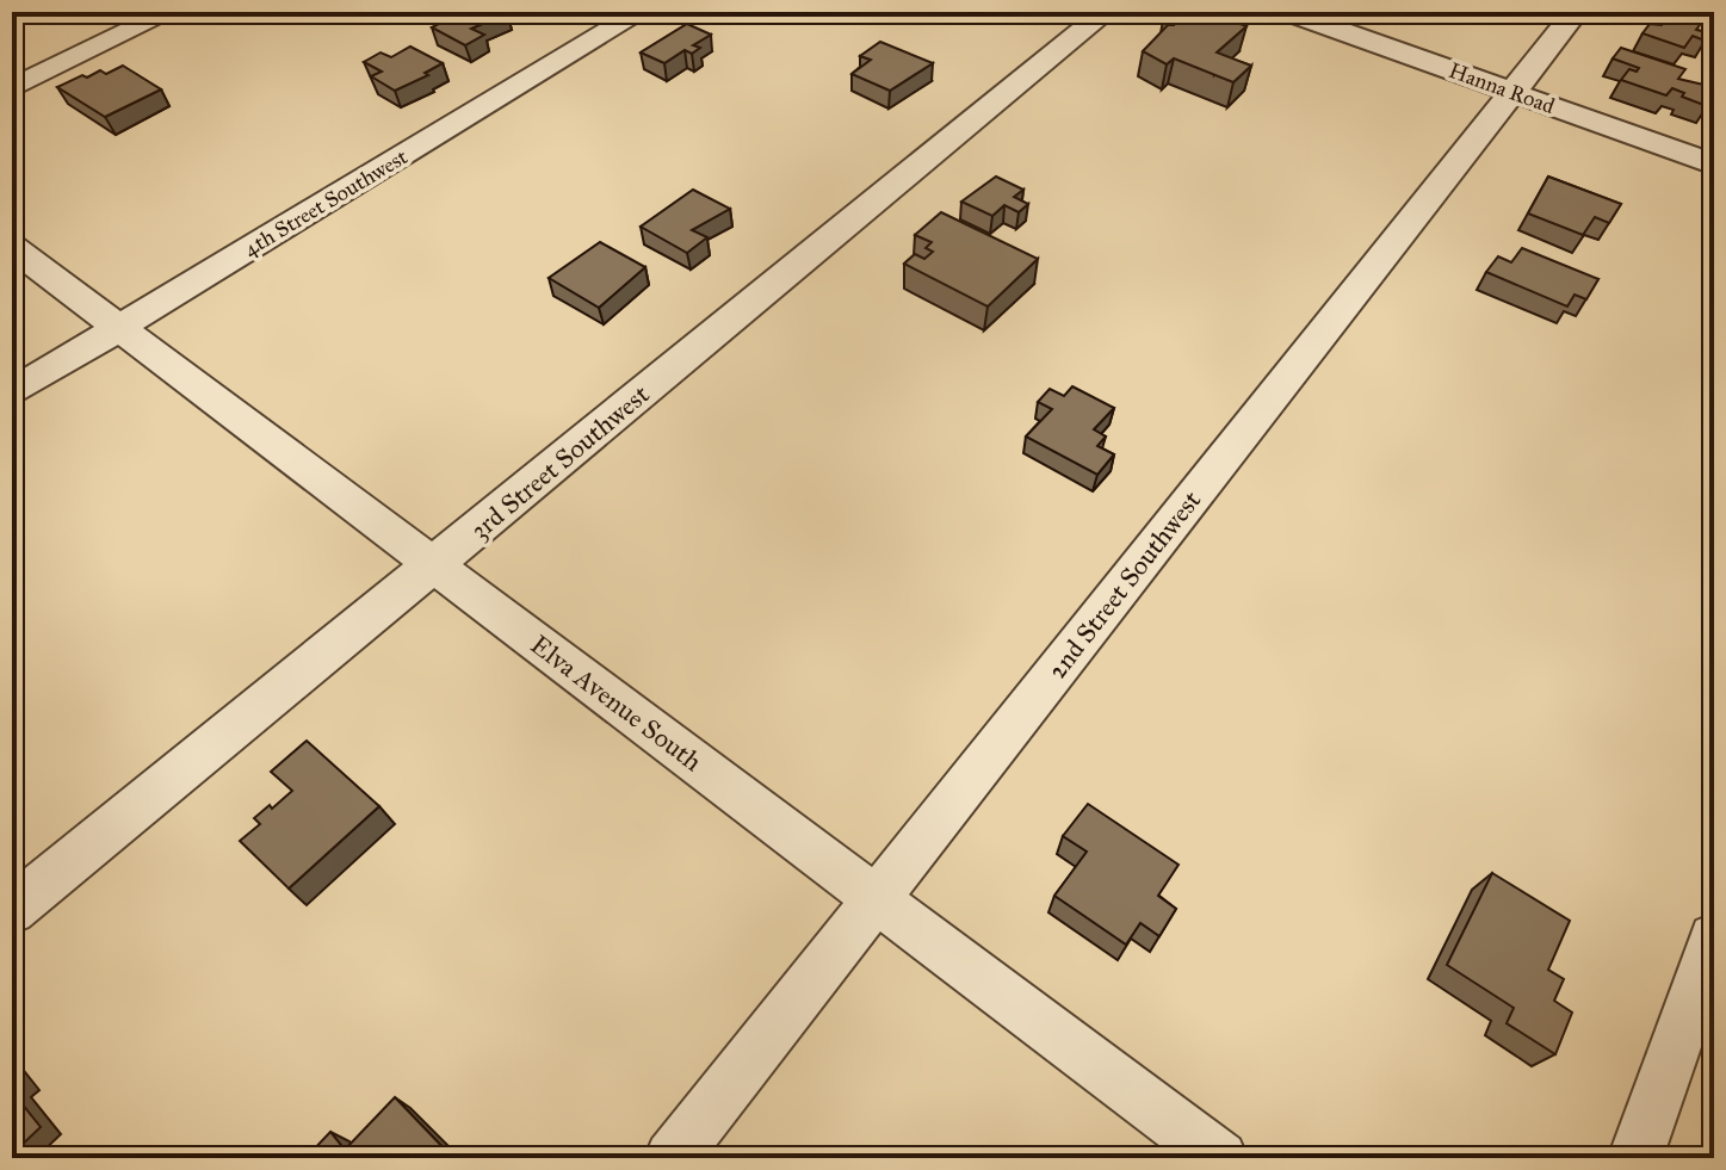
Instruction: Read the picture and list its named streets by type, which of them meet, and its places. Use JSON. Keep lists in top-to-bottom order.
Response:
{
  "streets": {
    "street": [
      "Hanna Road",
      "4th Street Southwest",
      "3rd Street Southwest",
      "2nd Street Southwest",
      "Elva Avenue South"
    ]
  },
  "crossings": [
    ["Hanna Road", "2nd Street Southwest"],
    ["4th Street Southwest", "Elva Avenue South"],
    ["3rd Street Southwest", "Elva Avenue South"],
    ["2nd Street Southwest", "Elva Avenue South"]
  ]
}
